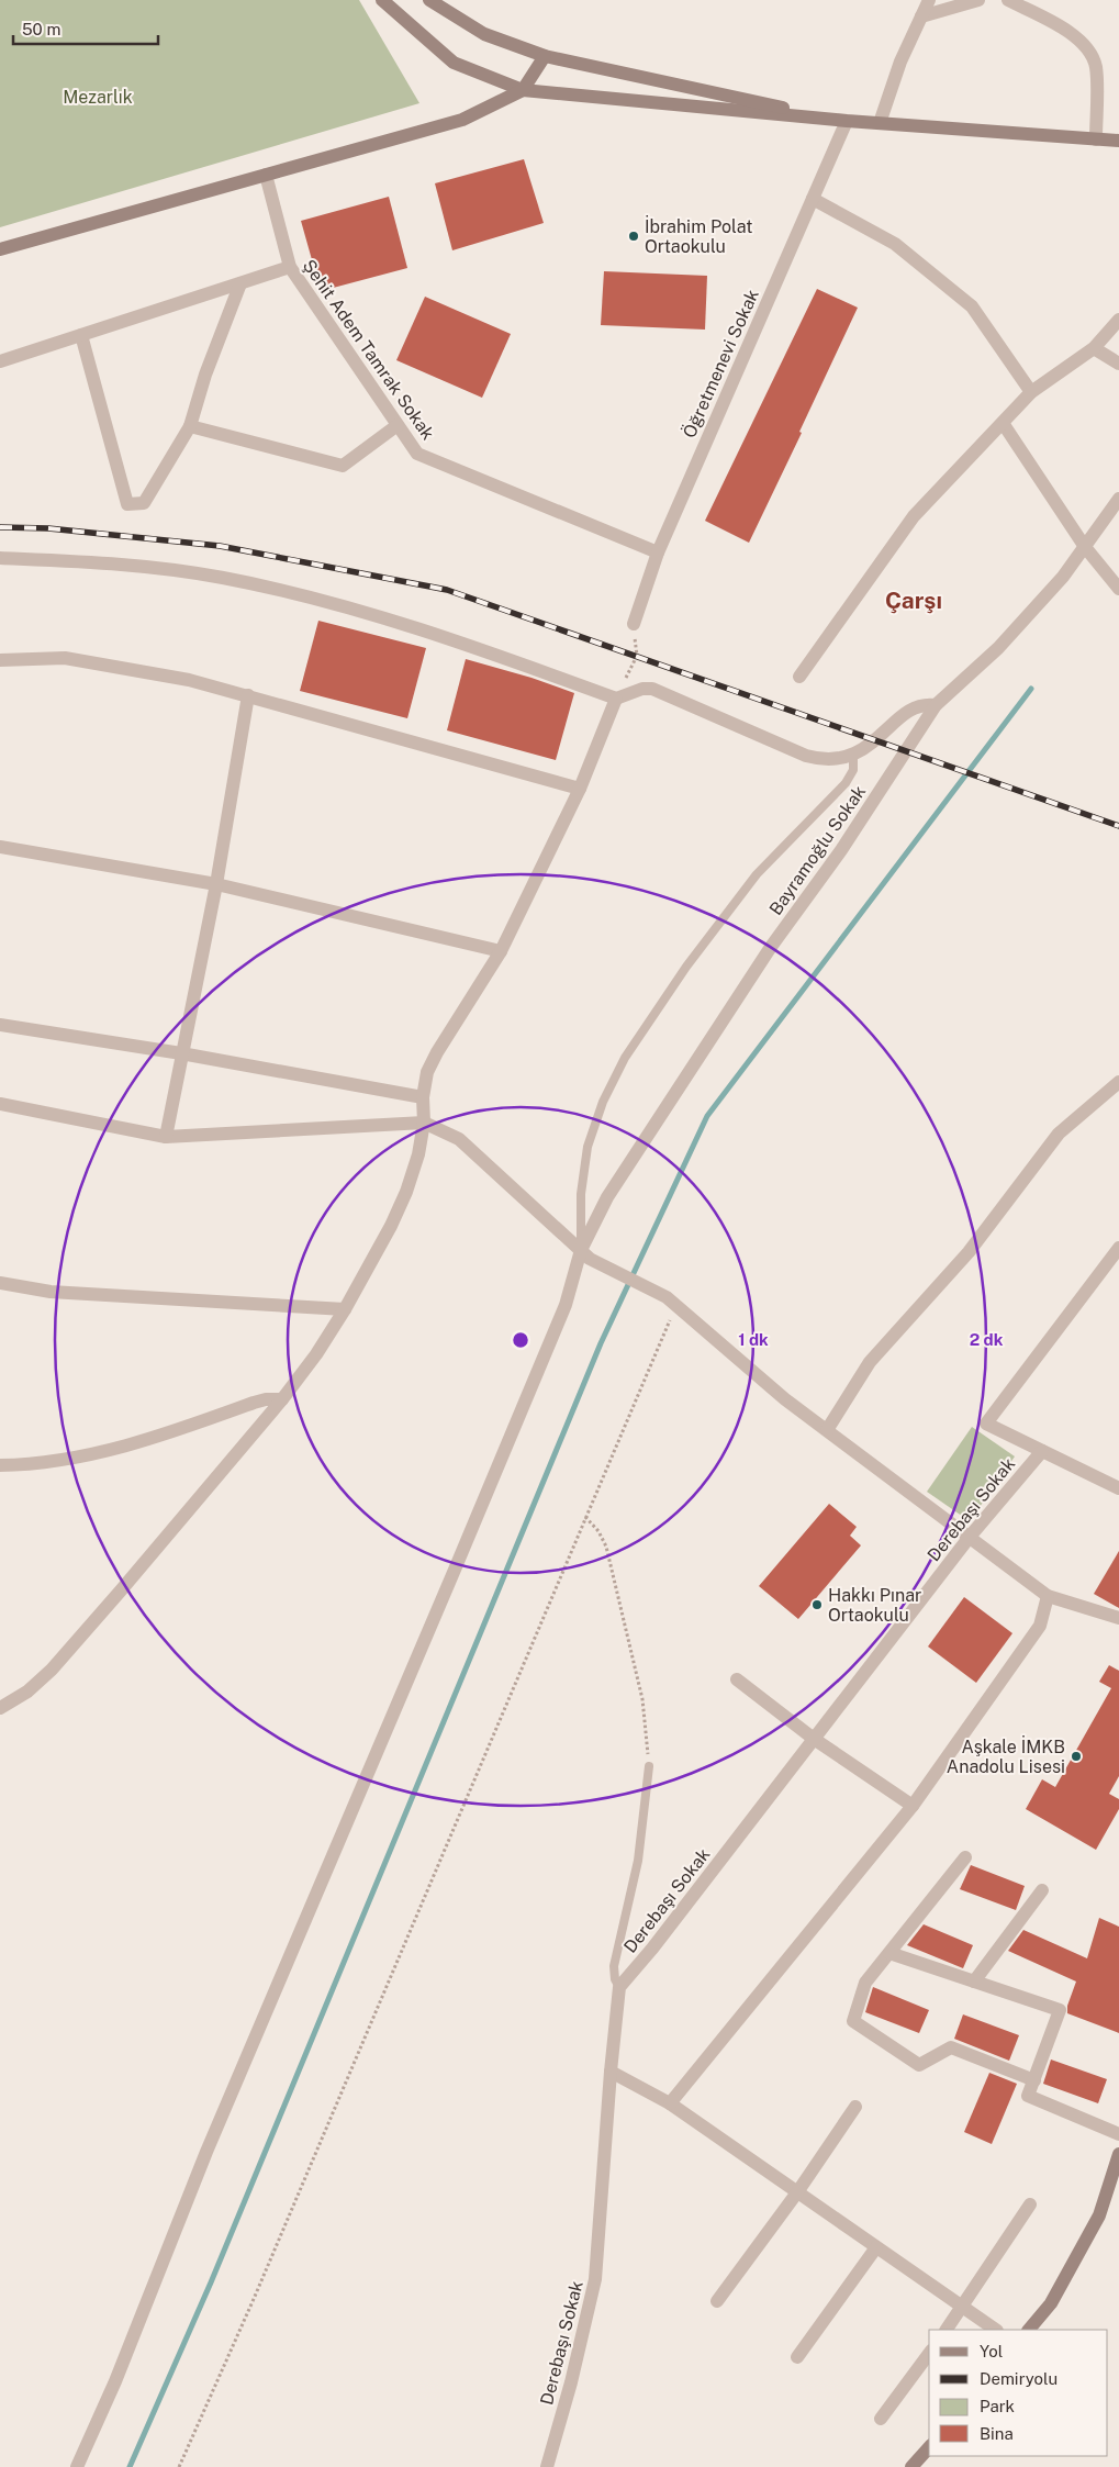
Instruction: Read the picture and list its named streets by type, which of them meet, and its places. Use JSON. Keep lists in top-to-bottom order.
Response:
{
  "streets": {
    "street": [
      "Şehit Adem Tamrak Sokak",
      "Öğretmenevi Sokak",
      "Bayramoğlu Sokak",
      "Derebaşı Sokak"
    ]
  },
  "crossings": [
    ["Şehit Adem Tamrak Sokak", "Öğretmenevi Sokak"]
  ],
  "districts": ["Çarşı"],
  "parks": ["Mezarlık"],
  "places": ["İbrahim Polat Ortaokulu", "Hakkı Pınar Ortaokulu", "Aşkale İMKB Anadolu Lisesi"],
  "legend": [
    "Yol",
    "Demiryolu",
    "Park",
    "Bina"
  ],
  "scale_bar": "50 m",
  "rings": ["1 dk", "2 dk"]
}
